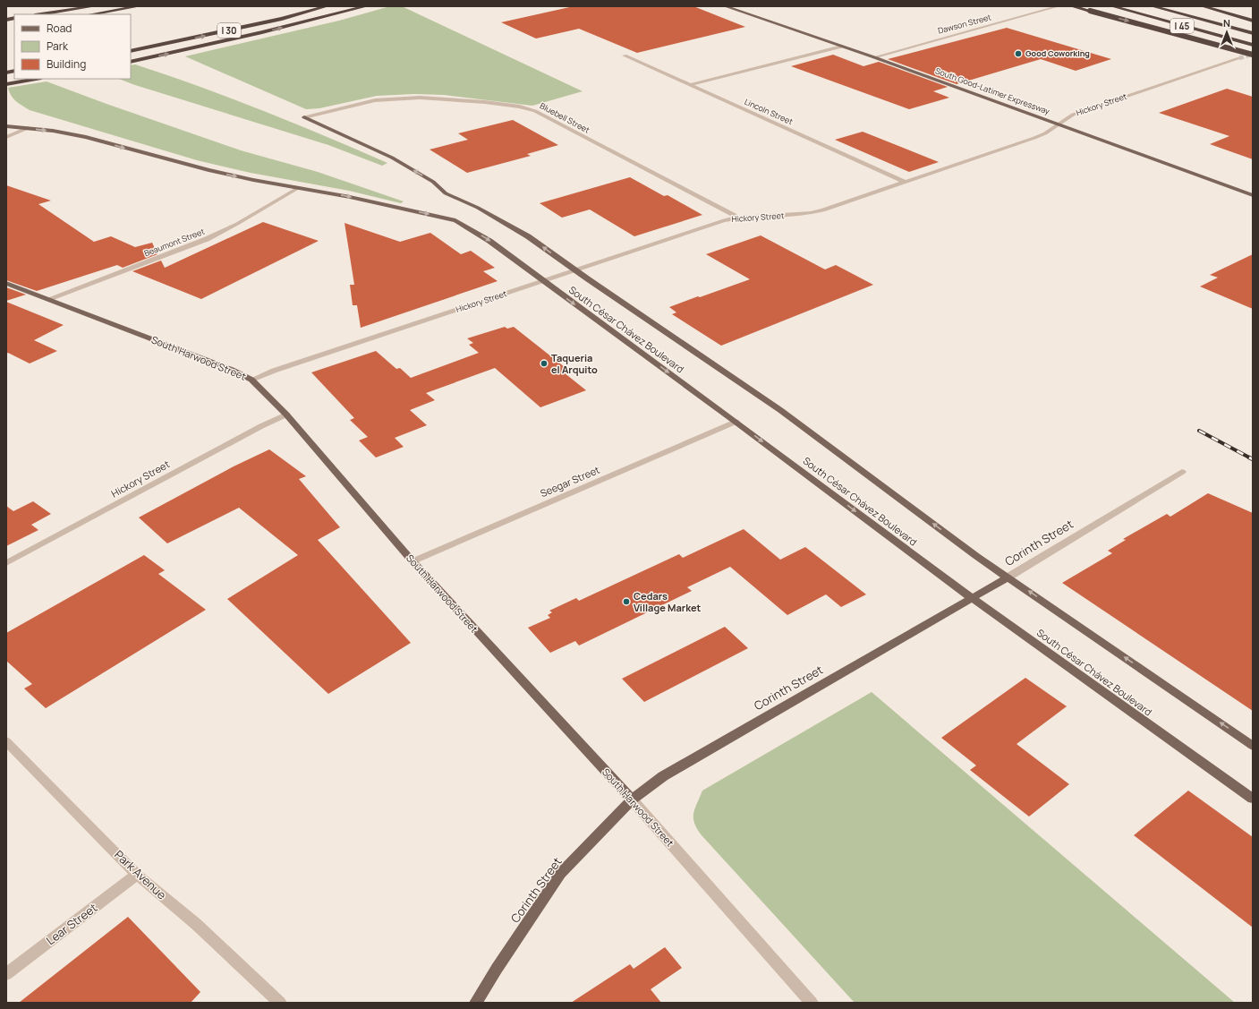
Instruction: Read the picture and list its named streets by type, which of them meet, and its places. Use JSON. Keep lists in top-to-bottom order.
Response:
{
  "streets": {
    "highway": ["I 45", "I 30"],
    "main road": [
      "South Good-Latimer Expressway",
      "South César Chávez Boulevard",
      "South Harwood Street",
      "Corinth Street"
    ],
    "street": [
      "Dawson Street",
      "Hickory Street",
      "Lincoln Street",
      "Bluebell Street",
      "Beaumont Street",
      "Seegar Street",
      "Park Avenue",
      "Lear Street"
    ]
  },
  "crossings": [
    ["Dawson Street", "South Good-Latimer Expressway"],
    ["South Good-Latimer Expressway", "Hickory Street"],
    ["Hickory Street", "Lincoln Street"],
    ["Hickory Street", "Bluebell Street"],
    ["Hickory Street", "South César Chávez Boulevard"],
    ["Hickory Street", "South Harwood Street"],
    ["Bluebell Street", "South César Chávez Boulevard"],
    ["Beaumont Street", "South César Chávez Boulevard"],
    ["Beaumont Street", "South Harwood Street"],
    ["South César Chávez Boulevard", "Seegar Street"],
    ["South César Chávez Boulevard", "Corinth Street"],
    ["South Harwood Street", "Seegar Street"],
    ["South Harwood Street", "Corinth Street"],
    ["Park Avenue", "Lear Street"]
  ],
  "places": ["Good Coworking", "Taqueria el Arquito", "Cedars Village Market"],
  "legend": ["Road", "Park", "Building"],
  "north": "top"
}
